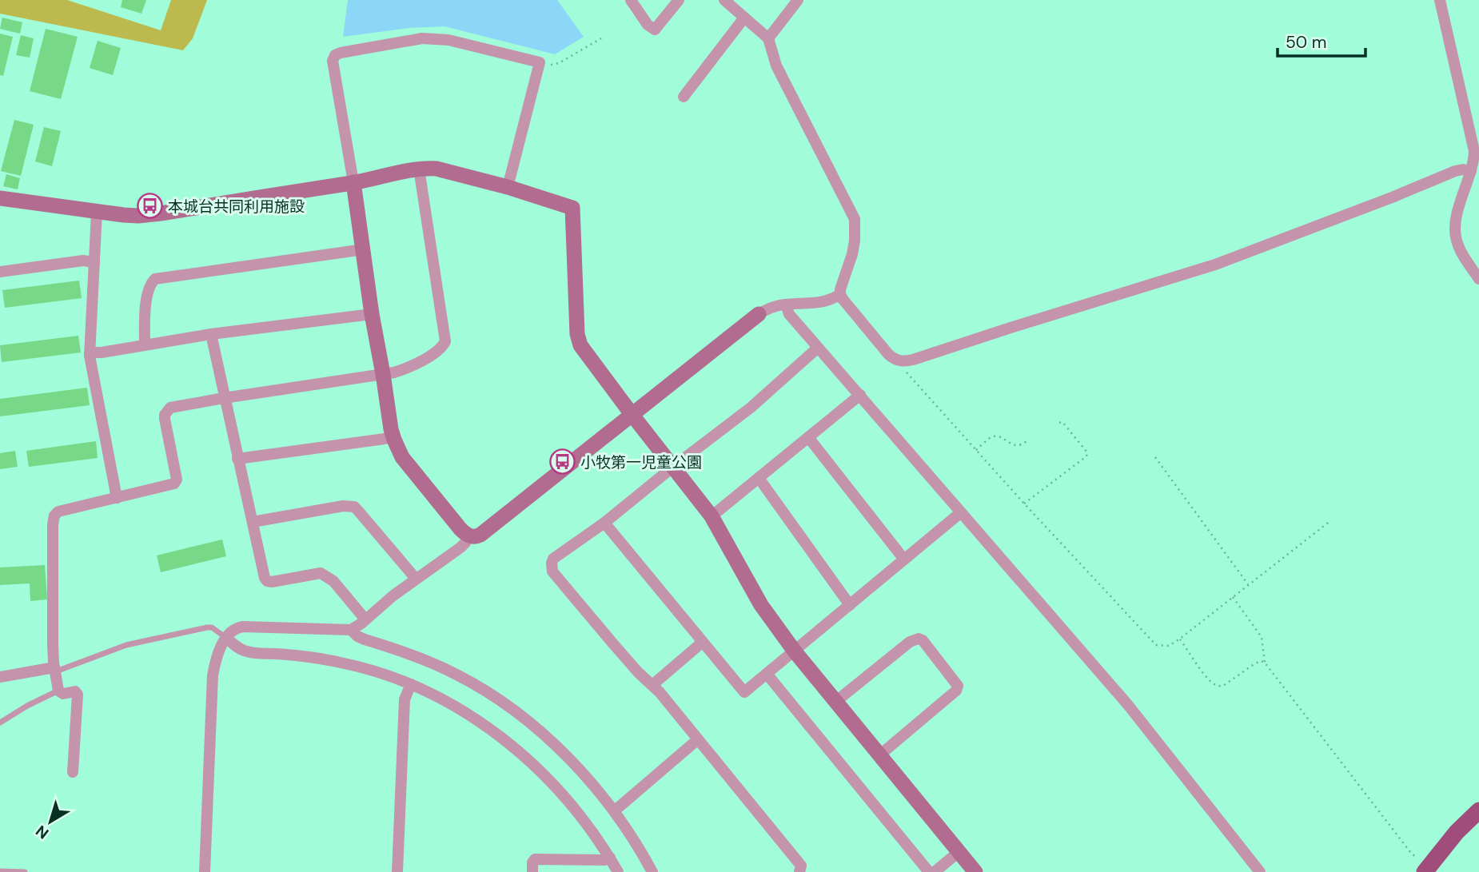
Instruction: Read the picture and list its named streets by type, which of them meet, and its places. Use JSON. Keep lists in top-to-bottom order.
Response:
{
  "places": {
    "bus stop": ["本城台共同利用施設", "小牧第一児童公園"]
  },
  "scale_bar": "50 m",
  "north": "bottom left"
}
